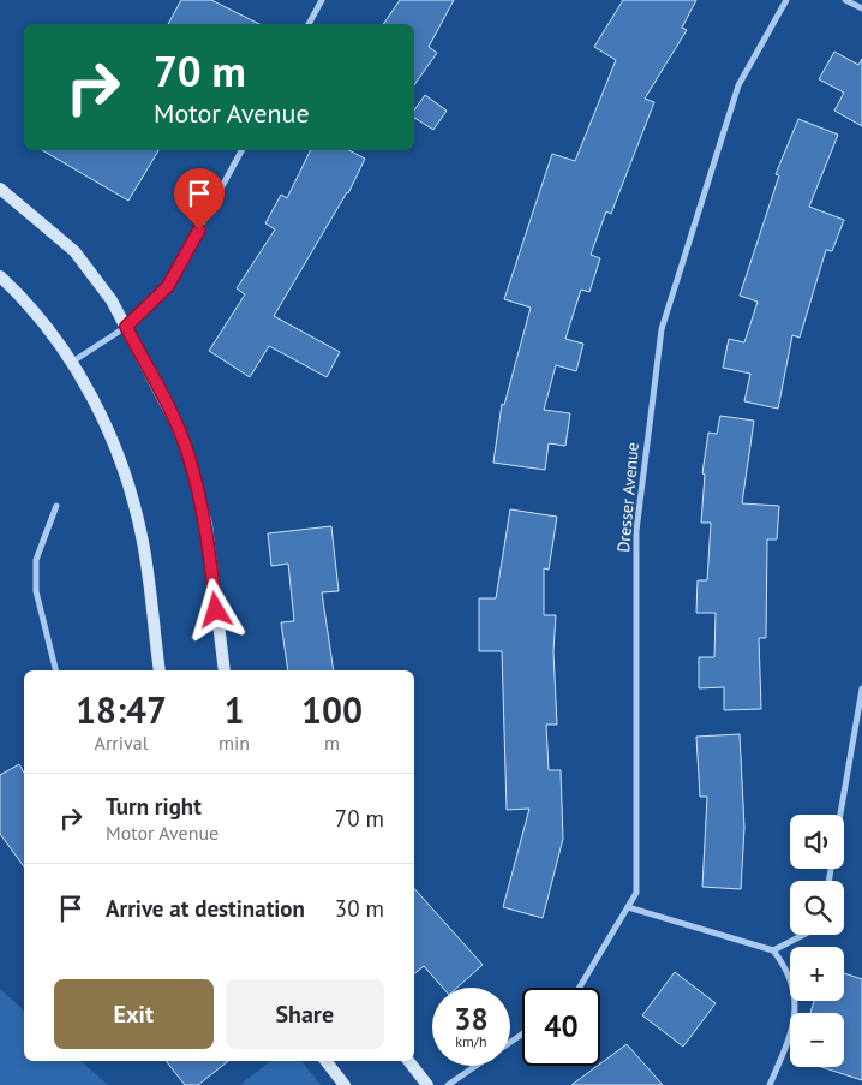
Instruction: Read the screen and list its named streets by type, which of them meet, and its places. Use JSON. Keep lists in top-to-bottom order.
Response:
{
  "streets": {
    "street": ["Dresser Avenue"]
  },
  "page": {
    "turn": ["70 m", "Motor Avenue"],
    "eta": [
      "18:47",
      "Arrival",
      "1",
      "min",
      "100",
      "m"
    ],
    "list": [
      {
        "name": "Turn right",
        "note": "Motor Avenue",
        "value": "70 m"
      },
      {
        "name": "Arrive at destination",
        "value": "30 m"
      }
    ],
    "map_buttons": ["+", "−"],
    "buttons": ["Exit", "Share"],
    "speed": "38 km/h",
    "limit": "40"
  }
}
